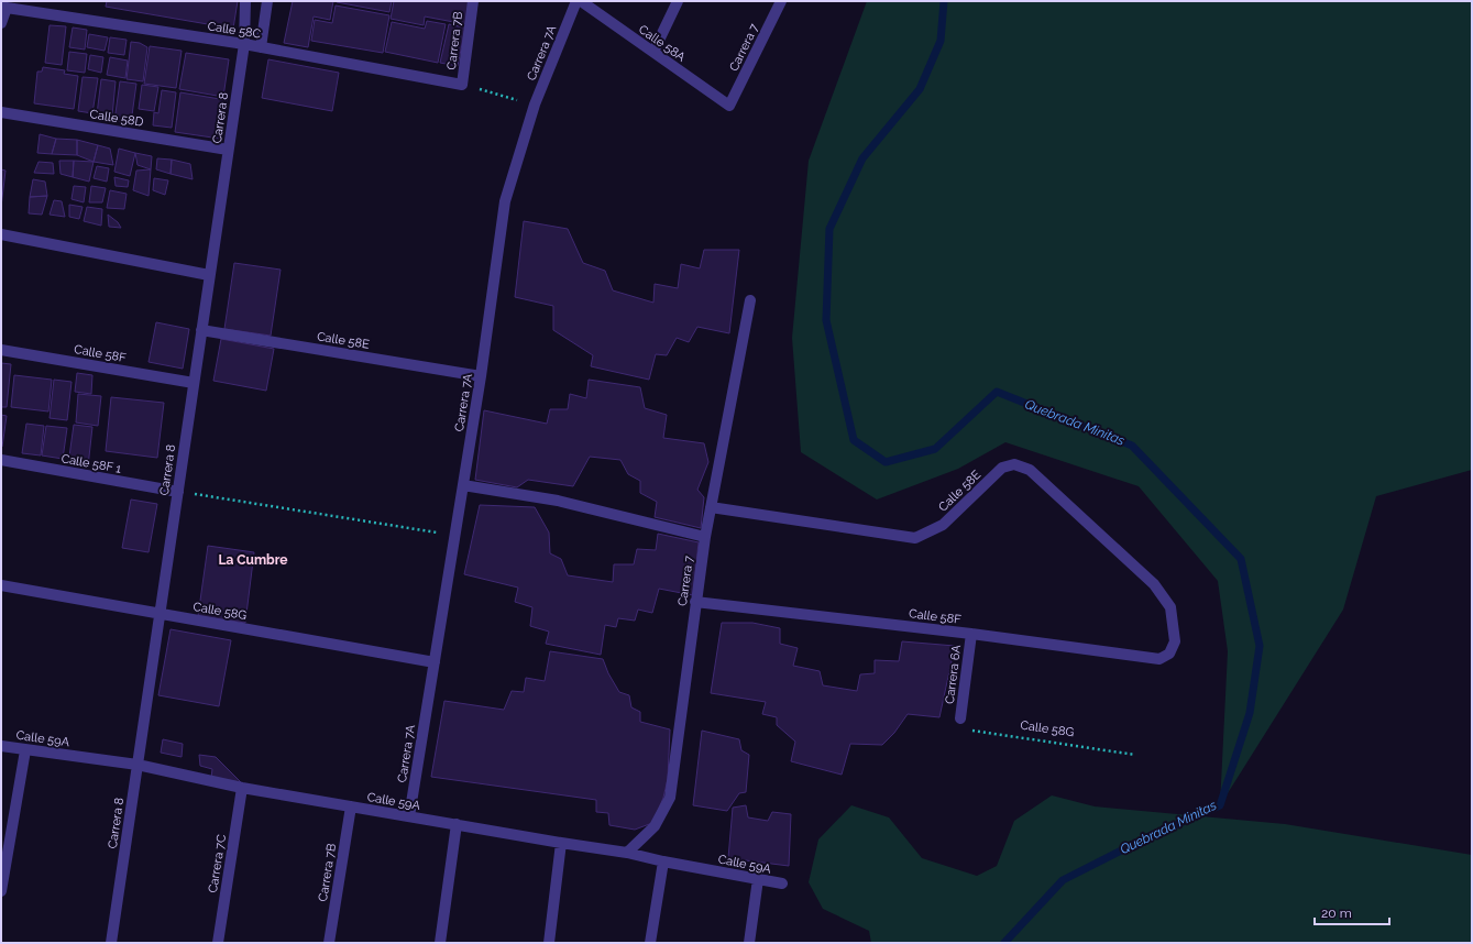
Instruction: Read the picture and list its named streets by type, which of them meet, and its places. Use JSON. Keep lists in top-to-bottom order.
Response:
{
  "streets": {
    "street": [
      "Calle 58C",
      "Carrera 7B",
      "Calle 58A",
      "Carrera 7",
      "Carrera 7A",
      "Calle 58D",
      "Carrera 8",
      "Calle 58E",
      "Calle 58F",
      "Calle 58F 1",
      "Calle 58G",
      "Carrera 6A",
      "Calle 59A",
      "Carrera 7C"
    ]
  },
  "crossings": [
    ["Calle 58C", "Carrera 7B"],
    ["Calle 58C", "Carrera 8"],
    ["Carrera 7B", "Calle 59A"],
    ["Calle 58A", "Carrera 7"],
    ["Carrera 7", "Calle 58E"],
    ["Carrera 7", "Calle 58F"],
    ["Carrera 7", "Calle 59A"],
    ["Carrera 7A", "Calle 58E"],
    ["Carrera 7A", "Calle 58G"],
    ["Carrera 7A", "Calle 59A"],
    ["Calle 58D", "Carrera 8"],
    ["Carrera 8", "Calle 58E"],
    ["Carrera 8", "Calle 58F"],
    ["Carrera 8", "Calle 58F 1"],
    ["Carrera 8", "Calle 58G"],
    ["Carrera 8", "Calle 59A"],
    ["Calle 58E", "Calle 58F"],
    ["Calle 58F", "Carrera 6A"],
    ["Calle 58G", "Carrera 6A"],
    ["Calle 59A", "Carrera 7C"]
  ],
  "districts": ["La Cumbre"],
  "water": ["Quebrada Minitas"],
  "scale_bar": "20 m"
}
